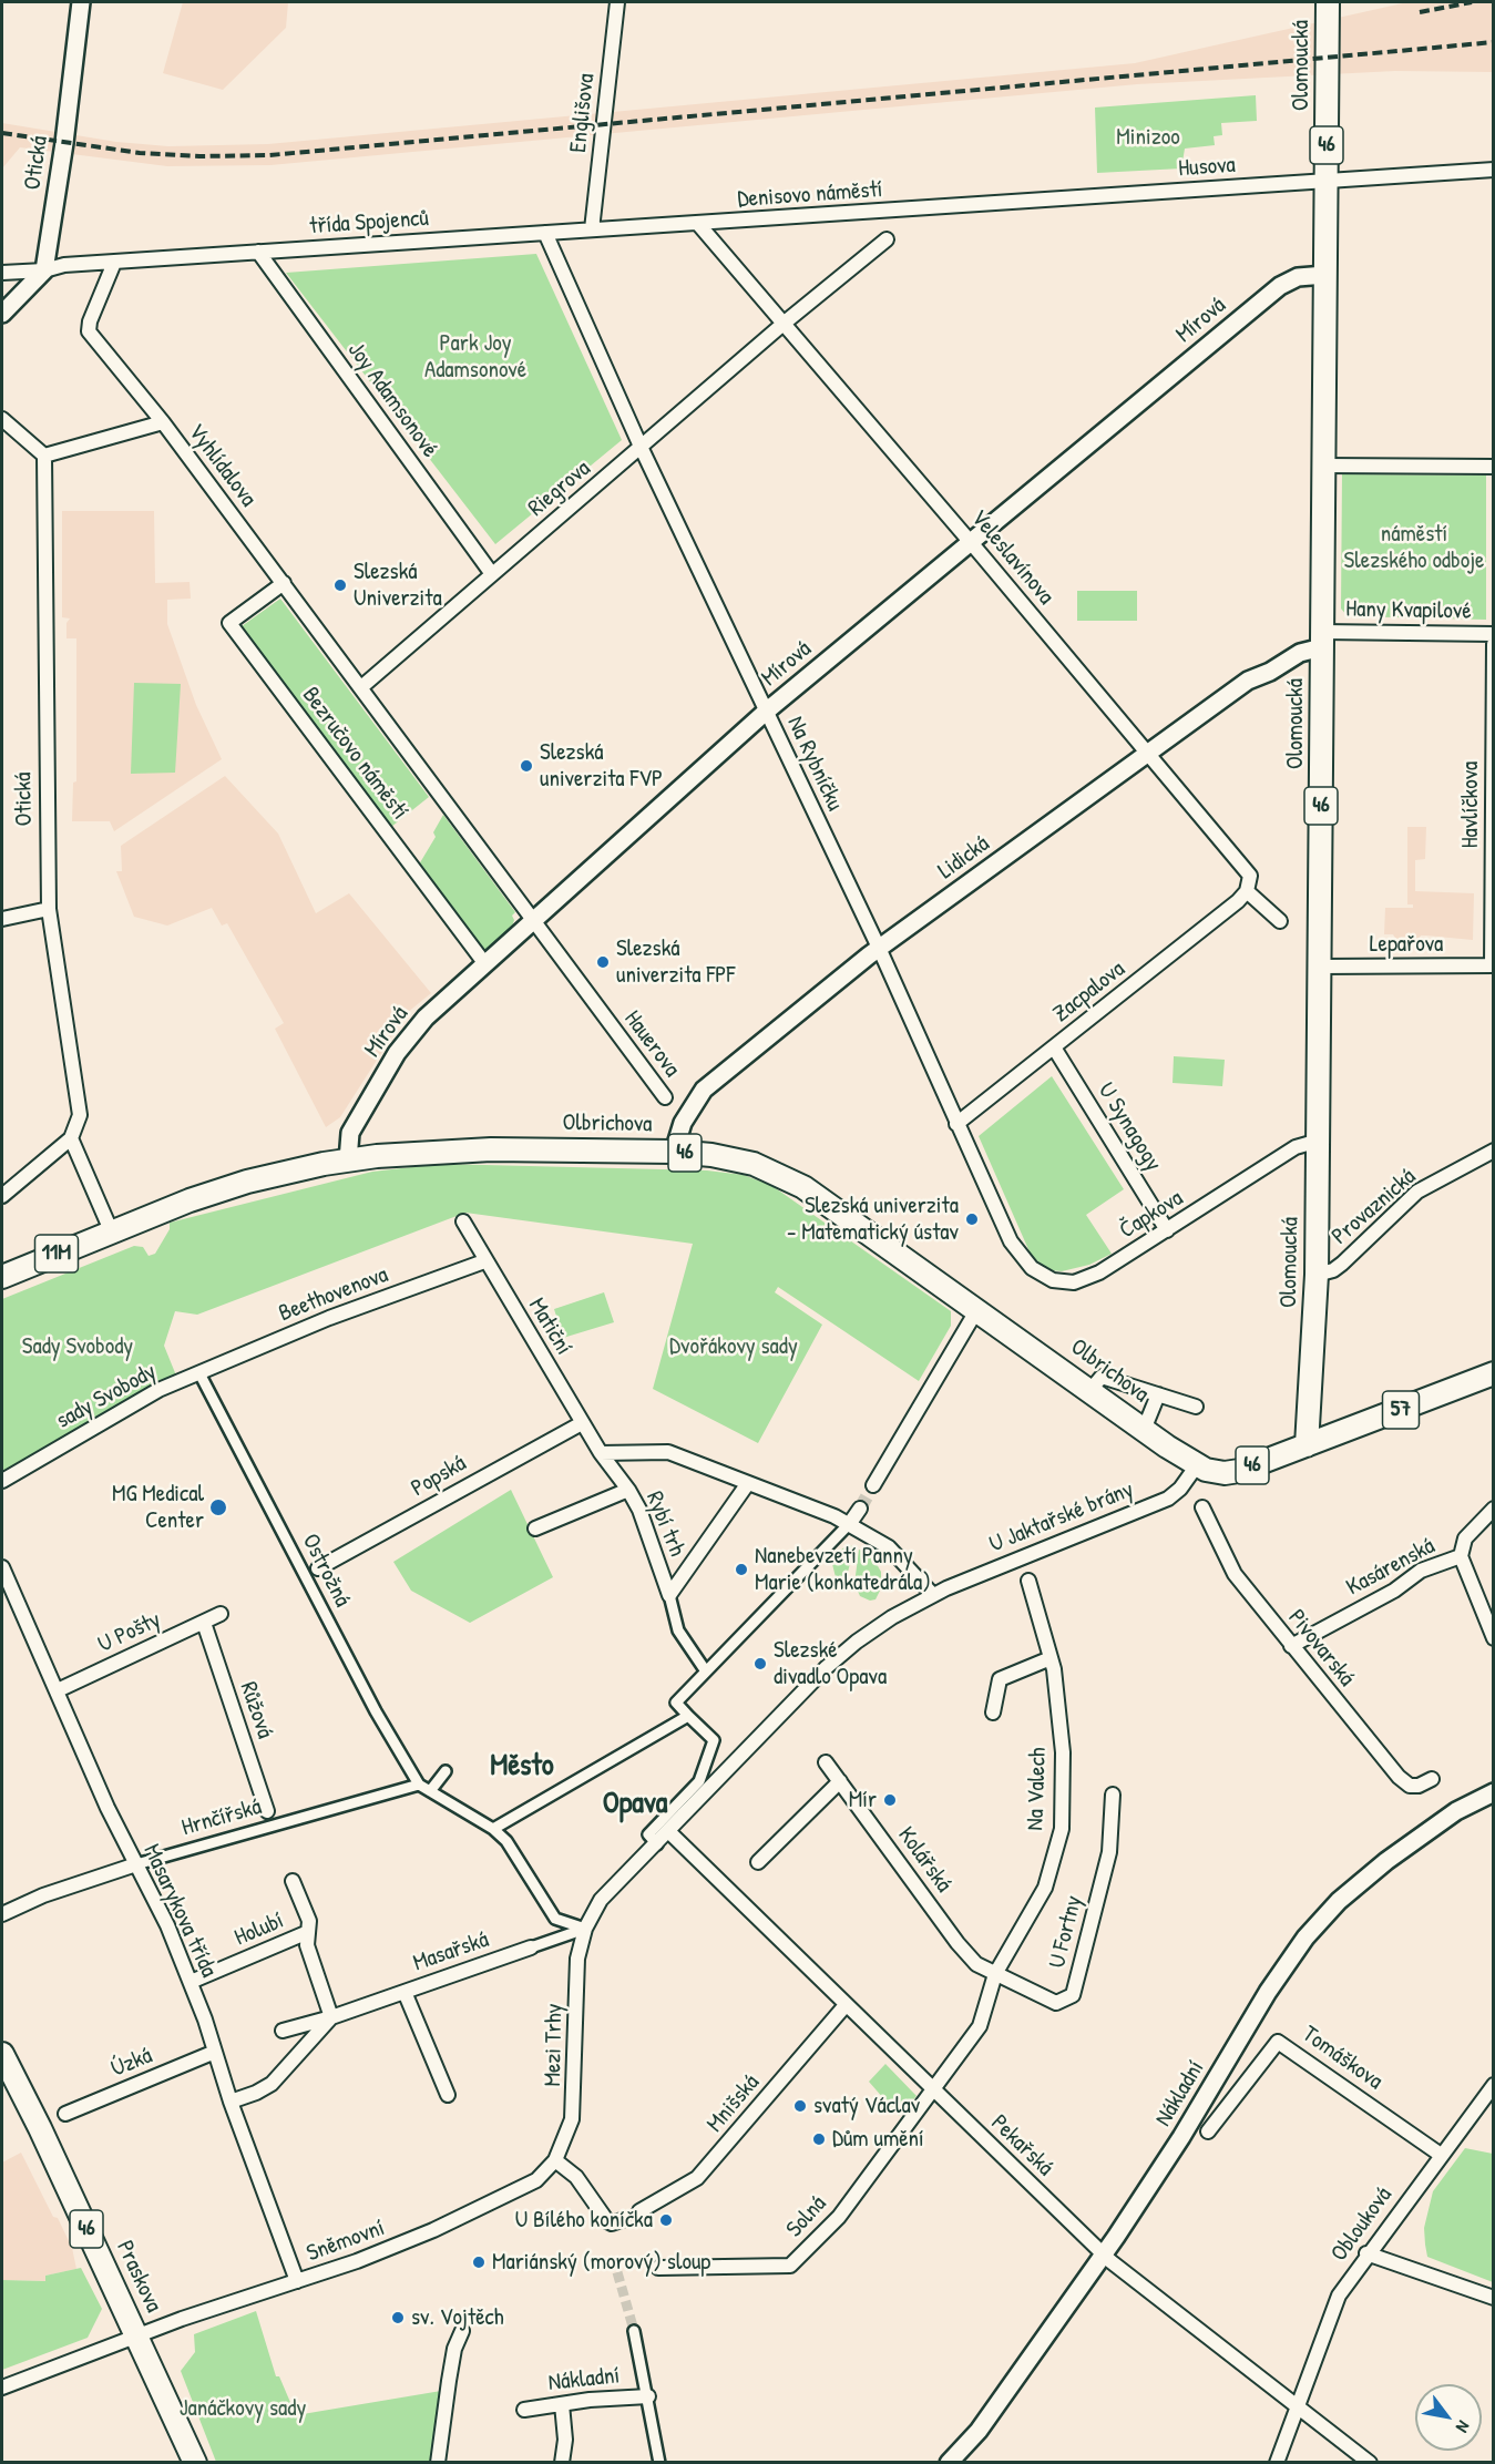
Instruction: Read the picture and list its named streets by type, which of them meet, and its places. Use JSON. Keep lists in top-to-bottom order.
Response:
{
  "streets": {
    "main road": [
      "Olomoucká",
      "46",
      "Olbrichova",
      "11M",
      "57",
      "Praskova"
    ],
    "street": [
      "Englišova",
      "Otická",
      "Husova",
      "Denisovo náměstí",
      "třída Spojenců",
      "Mírová",
      "Joy Adamsonové",
      "Vyhlídalova",
      "Riegrova",
      "Veleslavínova",
      "Hany Kvapilové",
      "Bezručovo náměstí",
      "Na Rybníčku",
      "Havlíčkova",
      "Lidická",
      "Lepařova",
      "Zacpalova",
      "Hauerova",
      "U Synagogy",
      "Provaznická",
      "Čapkova",
      "Beethovenova",
      "Matiční",
      "sady Svobody",
      "Popská",
      "U Jaktařské brány",
      "Rybí trh",
      "Kasárenská",
      "Ostrožná",
      "U Pošty",
      "Pivovarská",
      "Růžová",
      "Na Valech",
      "Hrnčířská",
      "Kolářská",
      "Masarykova třída",
      "Holubí",
      "U Fortny",
      "Masařská",
      "Mezi Trhy",
      "Tomáškova",
      "Úzká",
      "Nákladní",
      "Mnišská",
      "Pekařská",
      "Solná",
      "Oblouková",
      "Sněmovní"
    ]
  },
  "crossings": [
    ["Olomoucká", "46"],
    ["Olomoucká", "Husova"],
    ["Olomoucká", "Mírová"],
    ["Olomoucká", "Hany Kvapilové"],
    ["Olomoucká", "Lidická"],
    ["Olomoucká", "Lepařova"],
    ["Olomoucká", "Provaznická"],
    ["Olomoucká", "Čapkova"],
    ["Olomoucká", "57"],
    ["Englišova", "třída Spojenců"],
    ["46", "Olbrichova"],
    ["46", "57"],
    ["46", "U Jaktařské brány"],
    ["Otická", "třída Spojenců"],
    ["Husova", "Denisovo náměstí"],
    ["Denisovo náměstí", "třída Spojenců"],
    ["Denisovo náměstí", "Veleslavínova"],
    ["třída Spojenců", "Joy Adamsonové"],
    ["třída Spojenců", "Vyhlídalova"],
    ["třída Spojenců", "Veleslavínova"],
    ["třída Spojenců", "Na Rybníčku"],
    ["Mírová", "Veleslavínova"],
    ["Mírová", "Bezručovo náměstí"],
    ["Mírová", "Na Rybníčku"],
    ["Mírová", "Hauerova"],
    ["Mírová", "Olbrichova"],
    ["Joy Adamsonové", "Riegrova"],
    ["Vyhlídalova", "Riegrova"],
    ["Vyhlídalova", "Bezručovo náměstí"],
    ["Riegrova", "Veleslavínova"],
    ["Riegrova", "Bezručovo náměstí"],
    ["Riegrova", "Na Rybníčku"],
    ["Veleslavínova", "Lidická"],
    ["Veleslavínova", "Zacpalova"],
    ["Hany Kvapilové", "Lidická"],
    ["Bezručovo náměstí", "Hauerova"],
    ["Na Rybníčku", "Lidická"],
    ["Na Rybníčku", "Zacpalova"],
    ["Na Rybníčku", "Čapkova"],
    ["Havlíčkova", "Lepařova"],
    ["Lidická", "Olbrichova"],
    ["Zacpalova", "U Synagogy"],
    ["Olbrichova", "11M"],
    ["Olbrichova", "U Jaktařské brány"],
    ["U Synagogy", "Čapkova"],
    ["Beethovenova", "Matiční"],
    ["Beethovenova", "sady Svobody"],
    ["Beethovenova", "Ostrožná"],
    ["Matiční", "Popská"],
    ["Matiční", "Rybí trh"],
    ["sady Svobody", "Ostrožná"],
    ["U Jaktařské brány", "Rybí trh"],
    ["U Jaktařské brány", "Mezi Trhy"],
    ["U Jaktařské brány", "Pekařská"],
    ["Kasárenská", "Pivovarská"],
    ["Ostrožná", "Hrnčířská"],
    ["U Pošty", "Růžová"],
    ["U Pošty", "Masarykova třída"],
    ["Na Valech", "Kolářská"],
    ["Na Valech", "U Fortny"],
    ["Na Valech", "Pekařská"],
    ["Na Valech", "Solná"],
    ["Hrnčířská", "Masarykova třída"],
    ["Kolářská", "U Fortny"],
    ["Masarykova třída", "Holubí"],
    ["Masarykova třída", "Masařská"],
    ["Masarykova třída", "Úzká"],
    ["Masarykova třída", "Sněmovní"],
    ["Masařská", "Mezi Trhy"],
    ["Mezi Trhy", "Pekařská"],
    ["Mezi Trhy", "Sněmovní"],
    ["Tomáškova", "Oblouková"],
    ["Nákladní", "Pekařská"],
    ["Mnišská", "Pekařská"],
    ["Pekařská", "Solná"],
    ["Pekařská", "Oblouková"],
    ["Sněmovní", "Praskova"]
  ],
  "districts": ["Město", "Opava"],
  "parks": [
    "Minizoo",
    "Park Joy Adamsonové",
    "náměstí Slezského odboje",
    "Sady Svobody",
    "Dvořákovy sady",
    "Janáčkovy sady"
  ],
  "places": [
    "Slezská Univerzita",
    "Slezská univerzita FVP",
    "Slezská univerzita FPF",
    "Slezská univerzita - Matematický ústav",
    "MG Medical Center",
    "Nanebevzetí Panny Marie (konkatedrála)",
    "Slezské divadlo Opava",
    "Mír",
    "svatý Václav",
    "Dům umění",
    "U Bílého koníčka",
    "Mariánský (morový) sloup",
    "sv. Vojtěch"
  ],
  "north": "bottom right"
}
